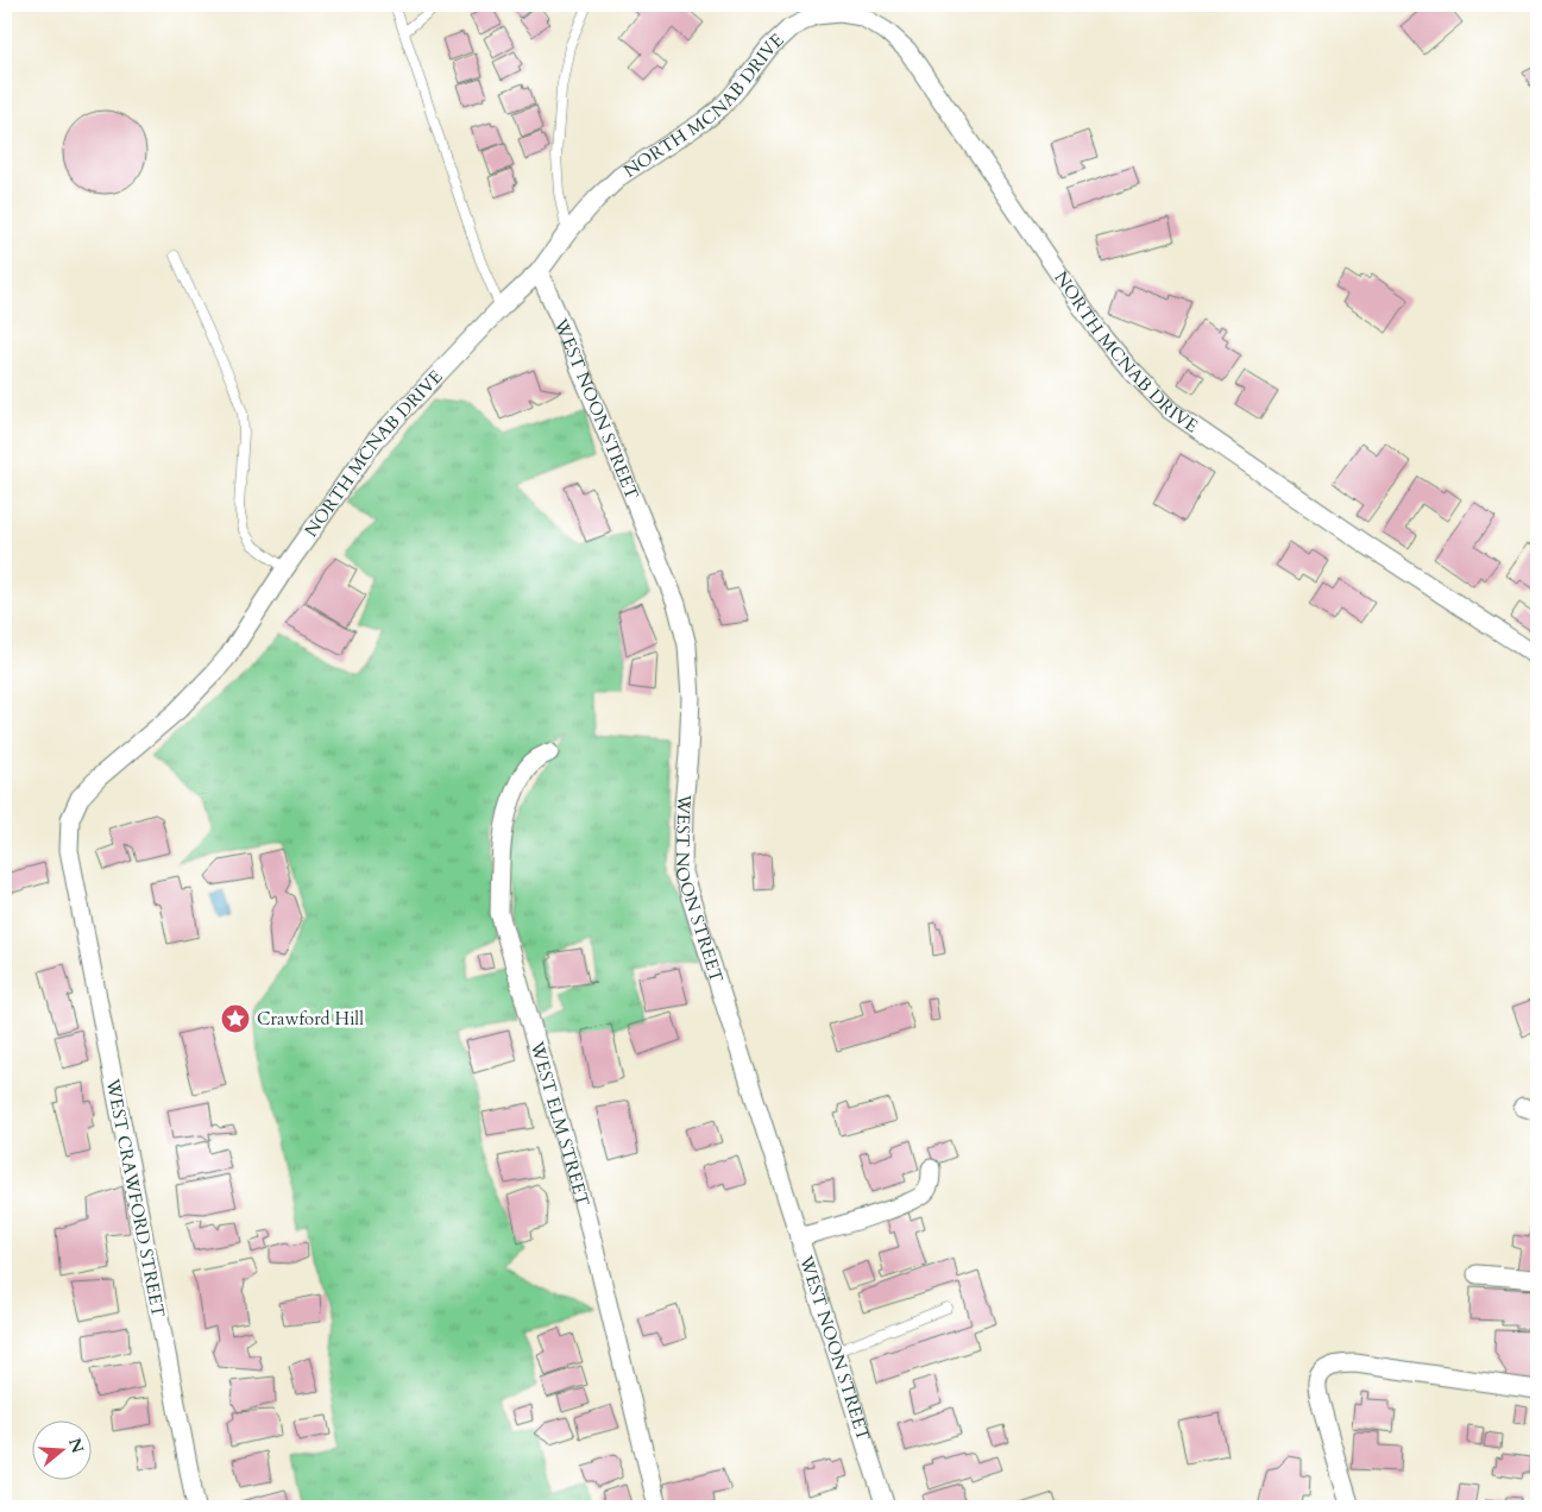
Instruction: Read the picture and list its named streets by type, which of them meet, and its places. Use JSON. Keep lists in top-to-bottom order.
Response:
{
  "streets": {
    "street": [
      "NORTH MCNAB DRIVE",
      "WEST NOON STREET",
      "WEST ELM STREET",
      "WEST CRAWFORD STREET"
    ]
  },
  "crossings": [
    ["NORTH MCNAB DRIVE", "WEST NOON STREET"],
    ["NORTH MCNAB DRIVE", "WEST CRAWFORD STREET"]
  ],
  "places": {
    "place": ["Crawford Hill"]
  },
  "north": "right"
}
